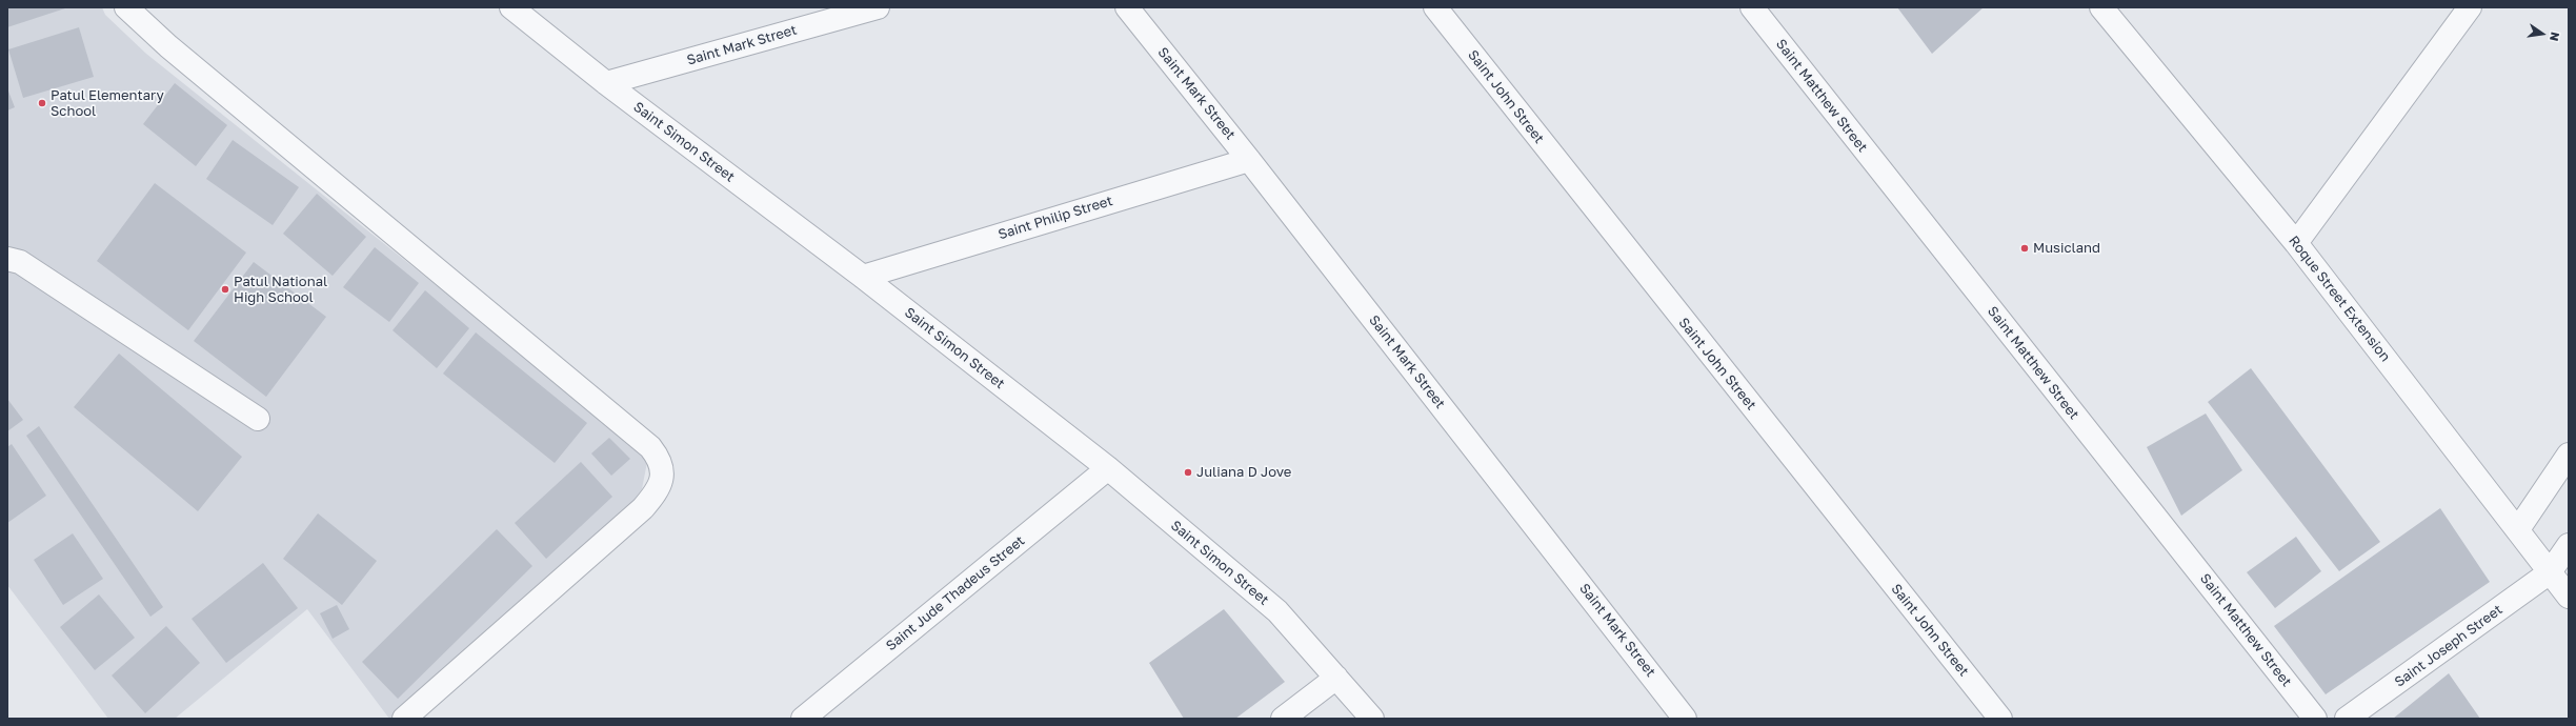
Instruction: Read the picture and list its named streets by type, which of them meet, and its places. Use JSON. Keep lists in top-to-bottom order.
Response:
{
  "streets": {
    "street": [
      "Saint Mark Street",
      "Saint Matthew Street",
      "Saint John Street",
      "Saint Simon Street",
      "Saint Philip Street",
      "Roque Street Extension",
      "Saint Jude Thadeus Street",
      "Saint Joseph Street"
    ]
  },
  "crossings": [
    ["Saint Mark Street", "Saint Simon Street"],
    ["Saint Mark Street", "Saint Philip Street"],
    ["Saint Simon Street", "Saint Philip Street"],
    ["Saint Simon Street", "Saint Jude Thadeus Street"],
    ["Roque Street Extension", "Saint Joseph Street"]
  ],
  "places": [
    "Patul Elementary School",
    "Musicland",
    "Patul National High School",
    "Juliana D Jove"
  ],
  "north": "right"
}
